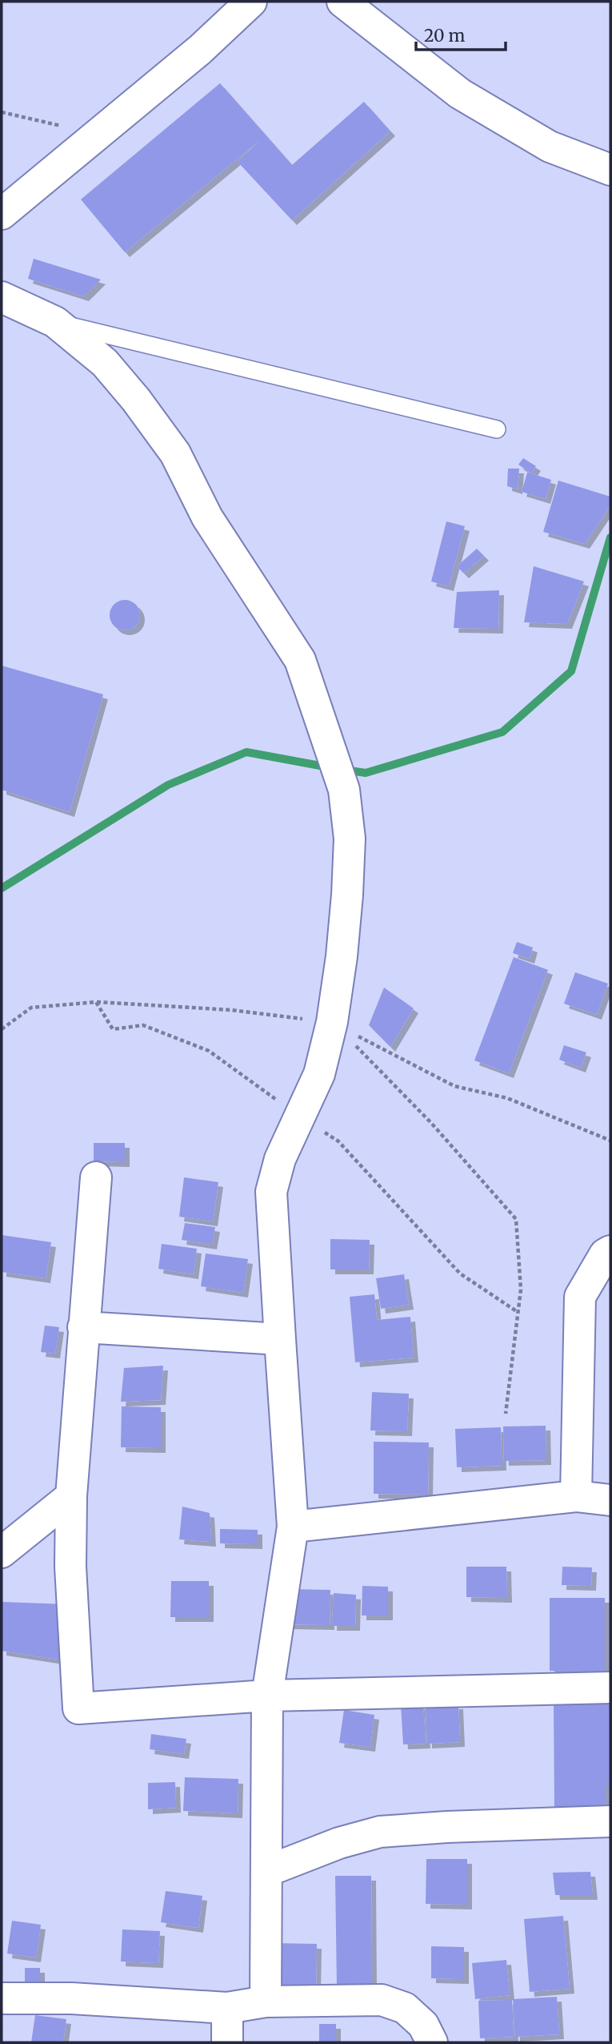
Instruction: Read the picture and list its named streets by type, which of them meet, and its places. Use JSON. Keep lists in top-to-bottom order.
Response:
{
  "scale_bar": "20 m"
}
